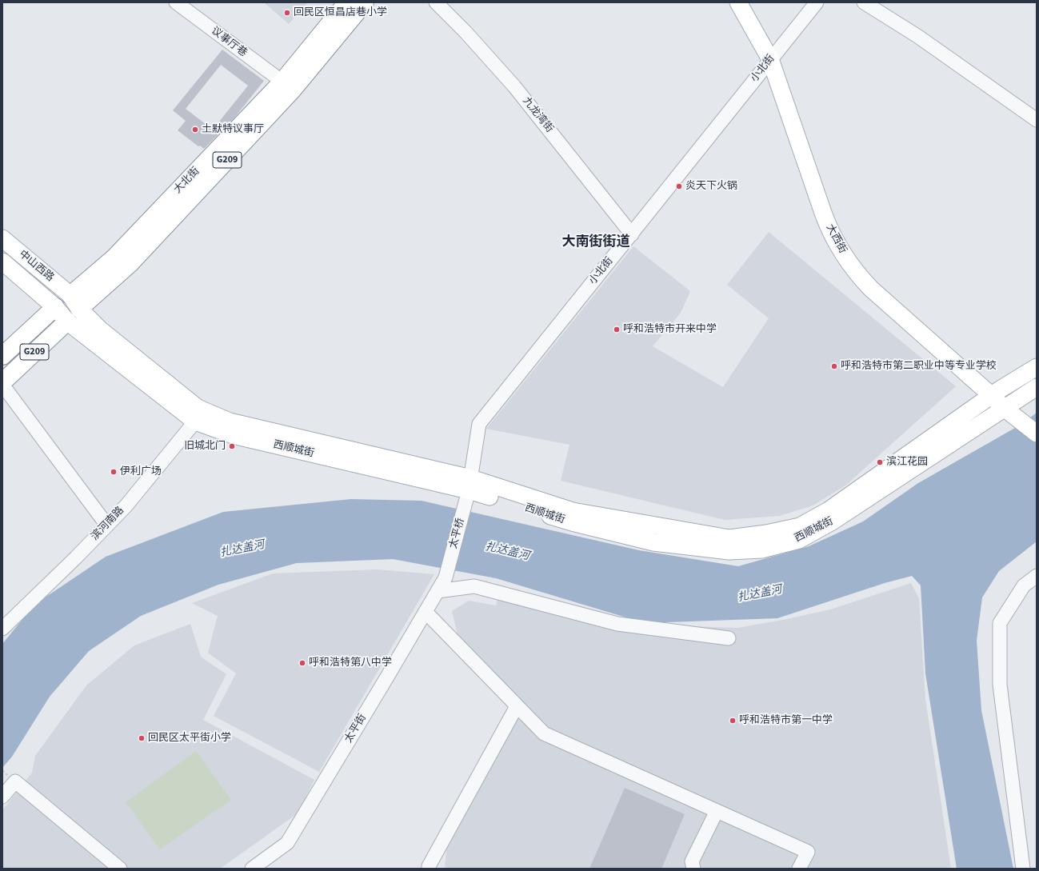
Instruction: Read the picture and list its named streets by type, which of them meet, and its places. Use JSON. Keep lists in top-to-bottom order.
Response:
{
  "streets": {
    "highway": ["G209", "大北街"],
    "main road": ["大西街", "中山西路", "西顺城街"],
    "street": [
      "议事厅巷",
      "小北街",
      "九龙湾街",
      "滨河南路",
      "太平桥",
      "太平街"
    ]
  },
  "crossings": [
    ["议事厅巷", "大北街"],
    ["小北街", "九龙湾街"],
    ["小北街", "大西街"],
    ["小北街", "西顺城街"],
    ["小北街", "太平桥"],
    ["G209", "大北街"],
    ["G209", "中山西路"],
    ["G209", "西顺城街"],
    ["大北街", "中山西路"],
    ["大北街", "西顺城街"],
    ["大西街", "西顺城街"],
    ["中山西路", "西顺城街"],
    ["西顺城街", "滨河南路"],
    ["西顺城街", "太平桥"],
    ["太平桥", "太平街"]
  ],
  "districts": ["大南街街道"],
  "water": ["扎达盖河"],
  "places": [
    "回民区恒昌店巷小学",
    "土默特议事厅",
    "炎天下火锅",
    "呼和浩特市开来中学",
    "呼和浩特市第二职业中等专业学校",
    "旧城北门",
    "滨江花园",
    "伊利广场",
    "呼和浩特第八中学",
    "呼和浩特市第一中学",
    "回民区太平街小学"
  ]
}
